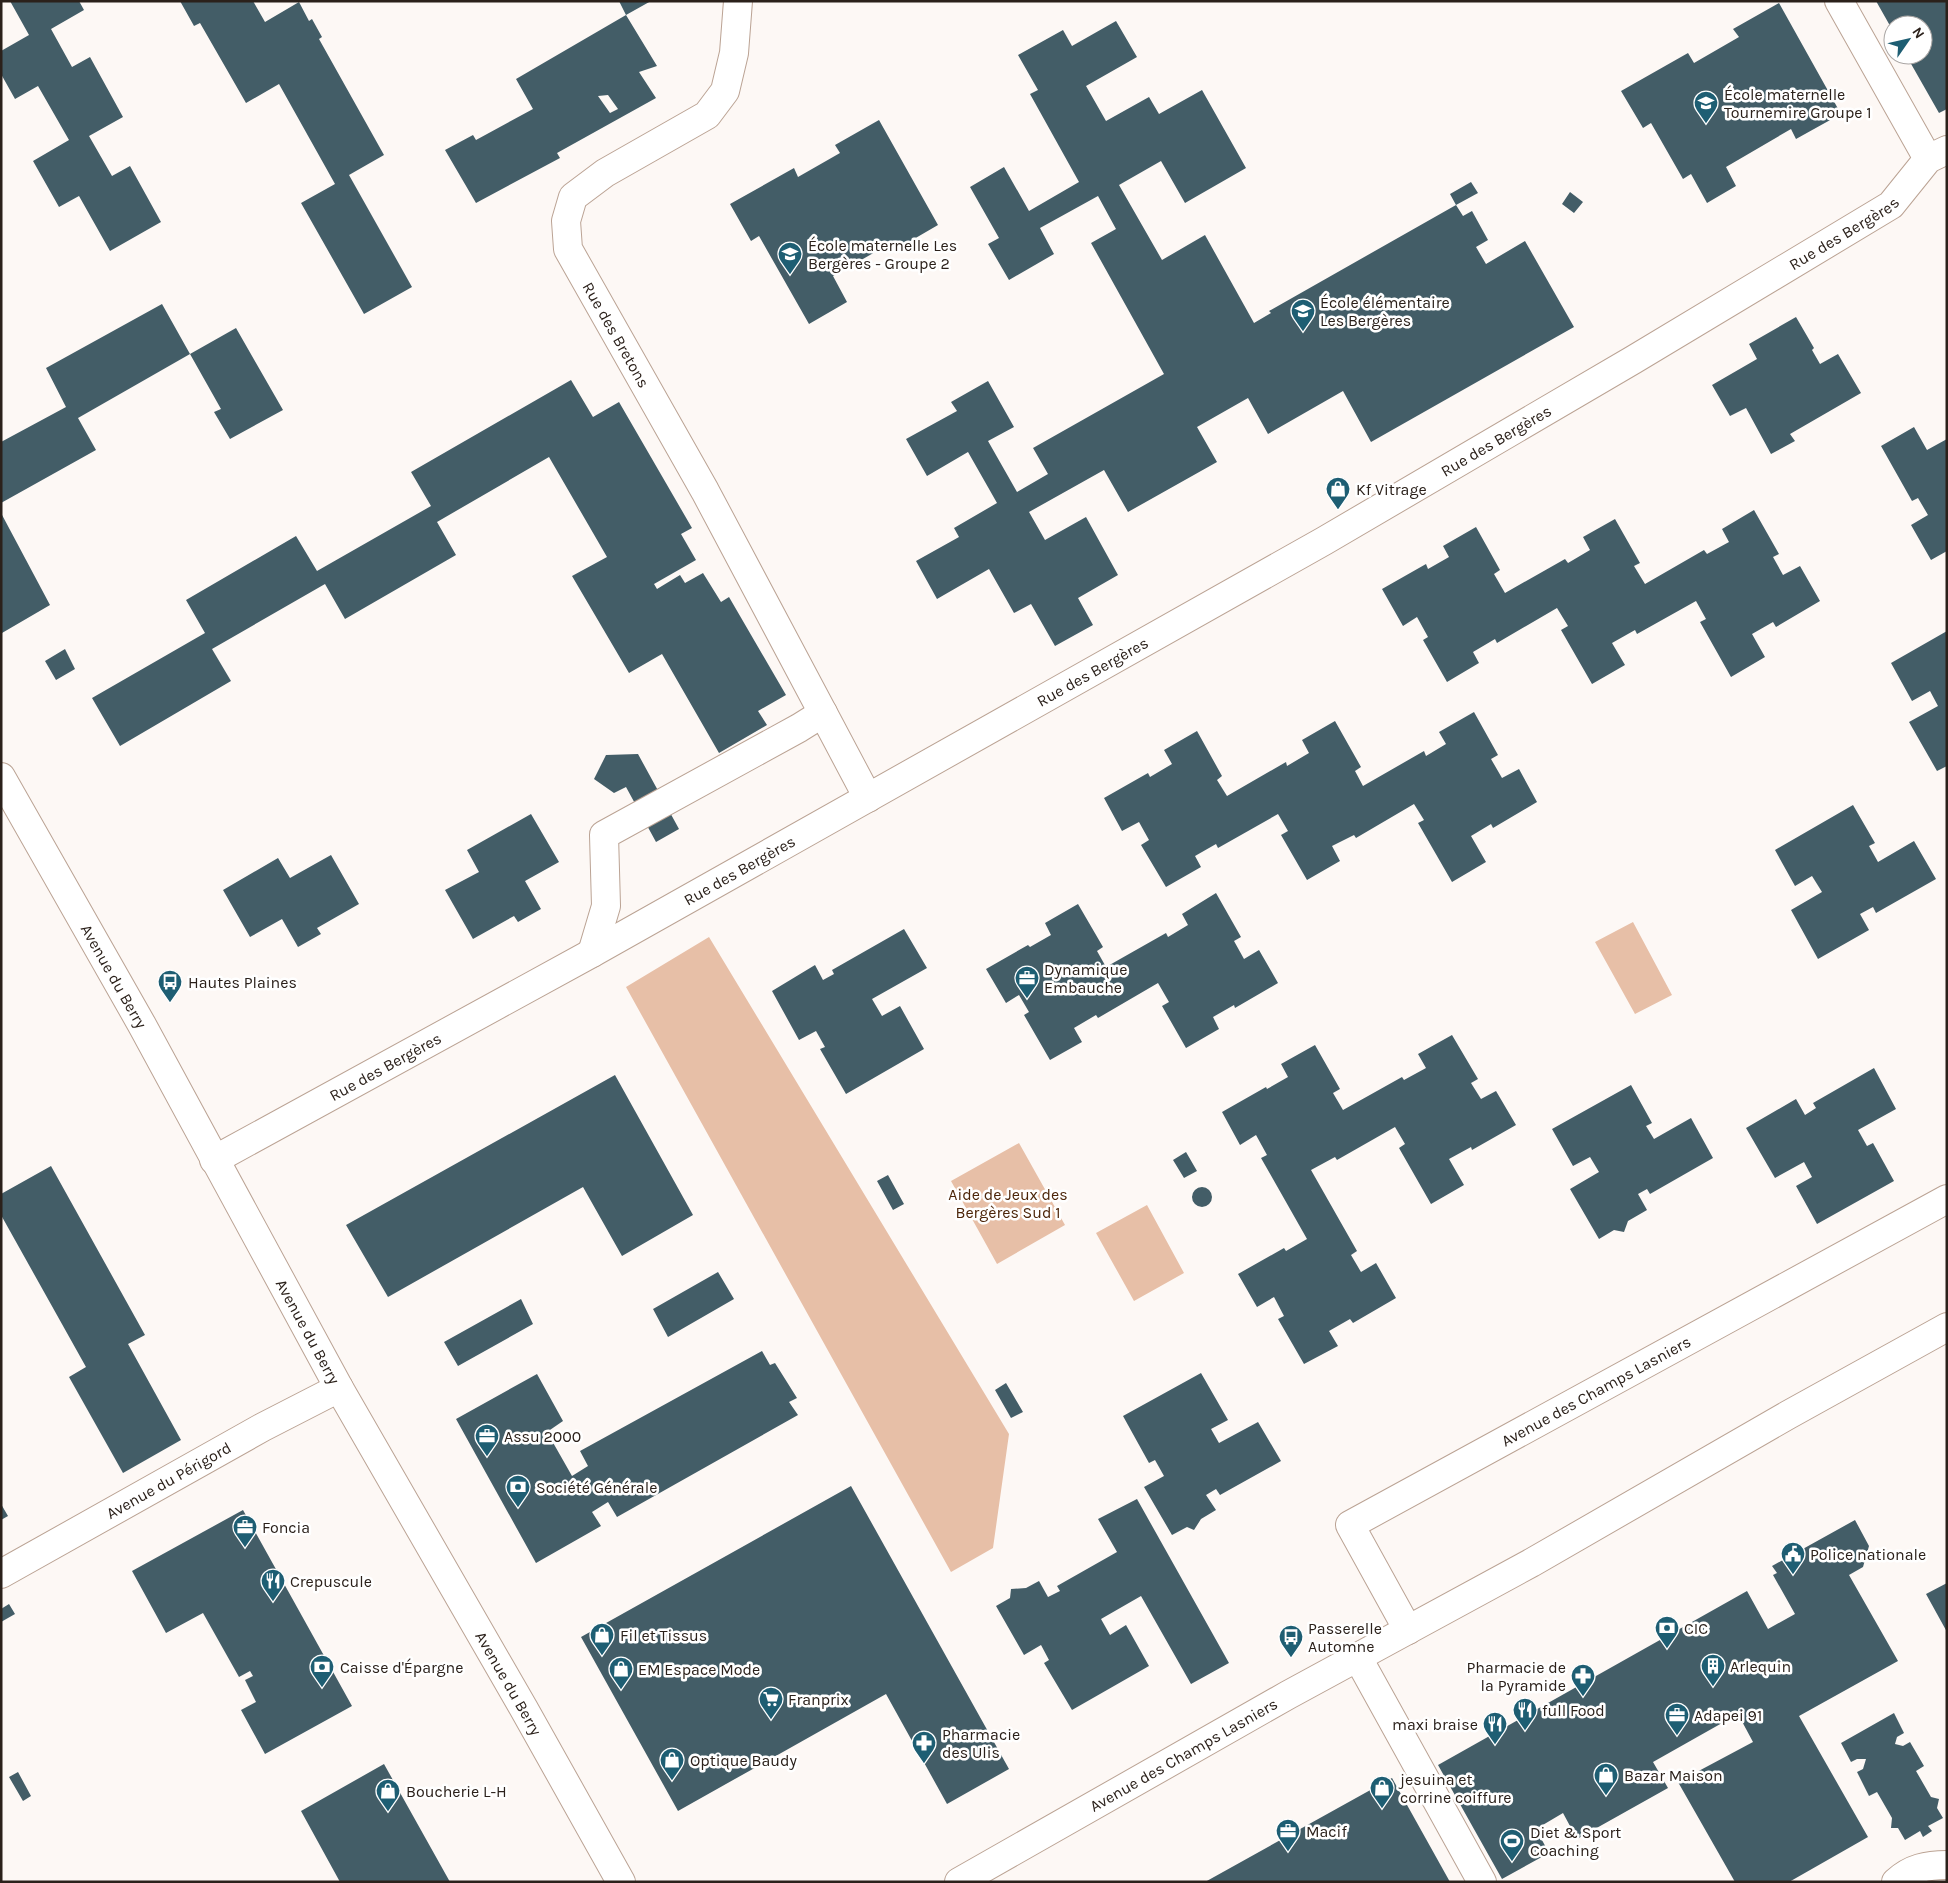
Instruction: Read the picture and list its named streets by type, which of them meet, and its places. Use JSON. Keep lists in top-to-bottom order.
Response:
{
  "streets": {
    "street": [
      "Rue des Bergères",
      "Rue des Bretons",
      "Avenue du Berry",
      "Avenue des Champs Lasniers",
      "Avenue du Périgord"
    ]
  },
  "crossings": [
    ["Rue des Bergères", "Rue des Bretons"],
    ["Rue des Bergères", "Avenue du Berry"],
    ["Avenue du Berry", "Avenue du Périgord"]
  ],
  "parks": ["Aide de Jeux des Bergères Sud 1"],
  "places": {
    "school or university": ["École maternelle Tournemire Groupe 1", "École maternelle Les Bergères - Groupe 2", "École élémentaire Les Bergères"],
    "shop": [
      "Kf Vitrage",
      "Fil et Tissus",
      "EM Espace Mode",
      "Optique Baudy",
      "Bazar Maison",
      "jesuina et corrine coiffure",
      "Boucherie L-H"
    ],
    "office": [
      "Dynamique Embauche",
      "Assu 2000",
      "Foncia",
      "Adapei 91",
      "Macif"
    ],
    "bus stop": ["Hautes Plaines", "Passerelle Automne"],
    "bank": ["Société Générale", "CIC", "Caisse d'Épargne"],
    "public building": ["Police nationale"],
    "restaurant": ["Crepuscule", "full Food", "maxi braise"],
    "building": ["Arlequin"],
    "pharmacy": ["Pharmacie de la Pyramide", "Pharmacie des Ulis"],
    "supermarket": ["Franprix"],
    "sports": ["Diet & Sport Coaching"]
  },
  "north": "top right"
}
